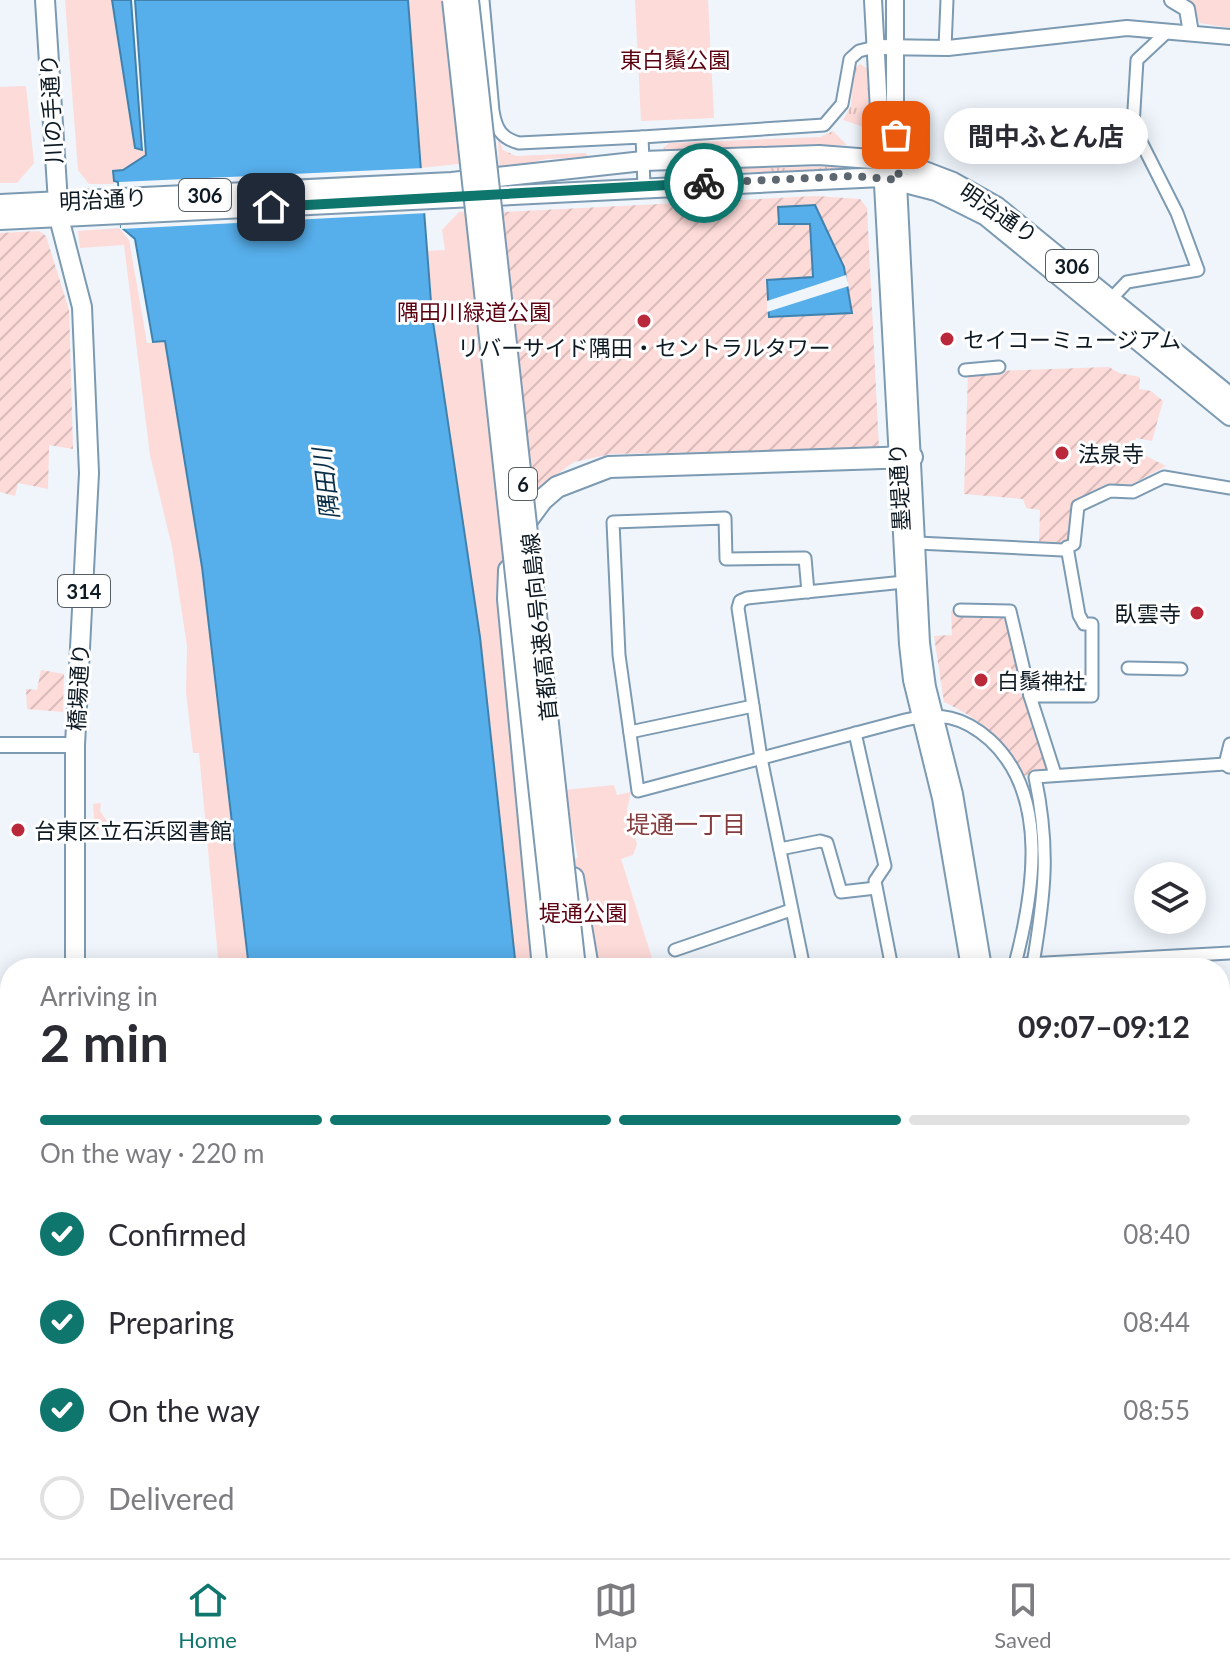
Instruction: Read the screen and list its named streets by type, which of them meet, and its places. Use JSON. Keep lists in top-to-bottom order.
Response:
{
  "streets": {
    "highway": ["6", "首都高速6号向島線"],
    "main road": [
      "川の手通り",
      "306",
      "明治通り",
      "墨堤通り",
      "314",
      "橋場通り"
    ]
  },
  "crossings": [
    ["川の手通り", "明治通り"],
    ["川の手通り", "橋場通り"],
    ["明治通り", "墨堤通り"],
    ["明治通り", "橋場通り"]
  ],
  "districts": ["堤通一丁目"],
  "water": ["隅田川"],
  "parks": ["東白鬚公園", "隅田川緑道公園", "堤通公園"],
  "places": [
    "間中ふとん店",
    "リバーサイド隅田・セントラルタワー",
    "セイコーミュージアム",
    "法泉寺",
    "臥雲寺",
    "白鬚神社",
    "台東区立石浜図書館"
  ],
  "page": {
    "bubble": "間中ふとん店",
    "heading": ["2 min", "Arriving in", "09:07–09:12"],
    "bar": "On the way · 220 m",
    "list": [
      ["Confirmed", "08:40"],
      ["Preparing", "08:44"],
      ["On the way", "08:55"],
      "Delivered"
    ],
    "tabs": ["Home", "Map", "Saved"]
  }
}
